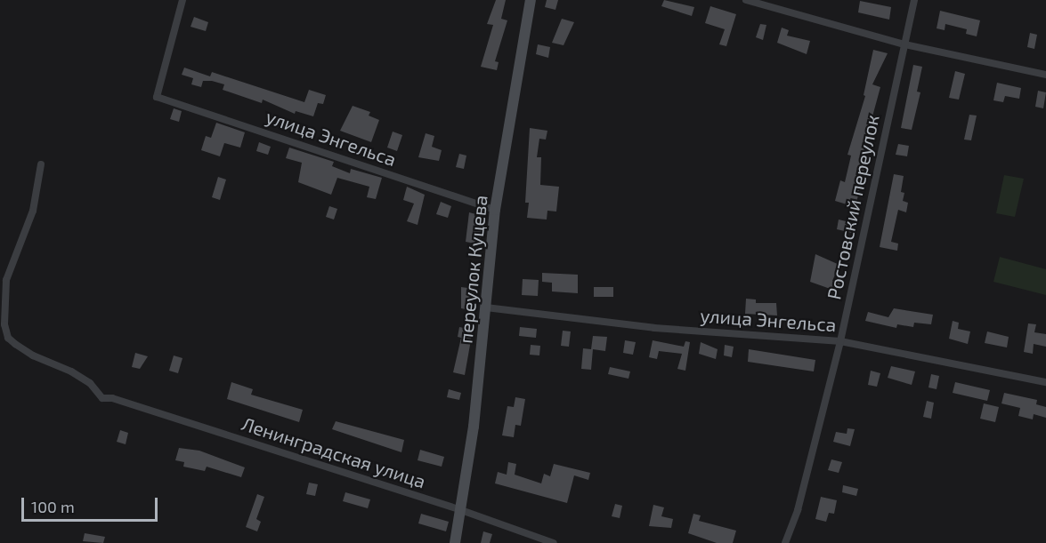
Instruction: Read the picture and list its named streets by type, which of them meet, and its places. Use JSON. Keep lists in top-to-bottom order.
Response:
{
  "streets": {
    "street": [
      "улица Энгельса",
      "Ростовский переулок",
      "переулок Куцева",
      "Ленинградская улица"
    ]
  },
  "crossings": [
    ["улица Энгельса", "Ростовский переулок"],
    ["улица Энгельса", "переулок Куцева"],
    ["переулок Куцева", "Ленинградская улица"]
  ],
  "scale_bar": "100 m"
}
